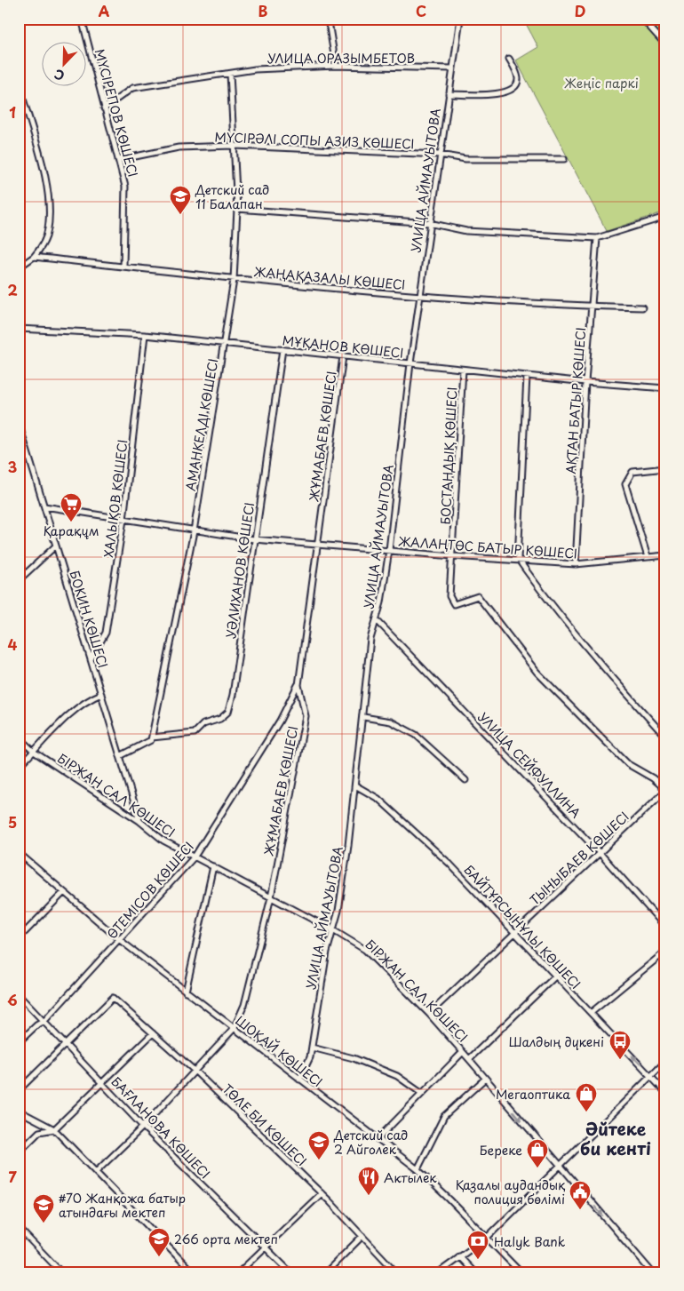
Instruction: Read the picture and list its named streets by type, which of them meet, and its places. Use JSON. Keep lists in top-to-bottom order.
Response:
{
  "streets": {
    "street": [
      "УЛИЦА ОРАЗЫМБЕТОВ",
      "МҮСІРЕПОВ КӨШЕСІ",
      "МҮСІРӘЛІ СОПЫ АЗИЗ КӨШЕСІ",
      "УЛИЦА АЙМАУЫТОВА",
      "ЖАҢАҚАЗАЛЫ КӨШЕСІ",
      "МҰҚАНОВ КӨШЕСІ",
      "АҚТАН БАТЫР КӨШЕСІ",
      "АМАНКЕЛДІ КӨШЕСІ",
      "ЖҰМАБАЕВ КӨШЕСІ",
      "БОСТАНДЫҚ КӨШЕСІ",
      "ХАЛЫҚОВ КӨШЕСІ",
      "ЖАЛАҢТӨС БАТЫР КӨШЕСІ",
      "УӘЛИХАНОВ КӨШЕСІ",
      "БОКИН КӨШЕСІ",
      "УЛИЦА СЕЙФУЛЛИНА",
      "БІРЖАН САЛ КӨШЕСІ",
      "ТЫНЫБАЕВ КӨШЕСІ",
      "ӨТЕМІСОВ КӨШЕСІ",
      "БАЙТҰРСЫНҰЛЫ КӨШЕСІ",
      "ШОҚАЙ КӨШЕСІ",
      "ТӨЛЕ БИ КӨШЕСІ",
      "БАҒЛАНОВА КӨШЕСІ"
    ]
  },
  "crossings": [
    ["УЛИЦА ОРАЗЫМБЕТОВ", "МҮСІРЕПОВ КӨШЕСІ"],
    ["УЛИЦА ОРАЗЫМБЕТОВ", "УЛИЦА АЙМАУЫТОВА"],
    ["УЛИЦА ОРАЗЫМБЕТОВ", "АМАНКЕЛДІ КӨШЕСІ"],
    ["МҮСІРЕПОВ КӨШЕСІ", "МҮСІРӘЛІ СОПЫ АЗИЗ КӨШЕСІ"],
    ["МҮСІРЕПОВ КӨШЕСІ", "ЖАҢАҚАЗАЛЫ КӨШЕСІ"],
    ["МҮСІРӘЛІ СОПЫ АЗИЗ КӨШЕСІ", "УЛИЦА АЙМАУЫТОВА"],
    ["МҮСІРӘЛІ СОПЫ АЗИЗ КӨШЕСІ", "АМАНКЕЛДІ КӨШЕСІ"],
    ["УЛИЦА АЙМАУЫТОВА", "ЖАҢАҚАЗАЛЫ КӨШЕСІ"],
    ["УЛИЦА АЙМАУЫТОВА", "МҰҚАНОВ КӨШЕСІ"],
    ["УЛИЦА АЙМАУЫТОВА", "ЖАЛАҢТӨС БАТЫР КӨШЕСІ"],
    ["УЛИЦА АЙМАУЫТОВА", "УЛИЦА СЕЙФУЛЛИНА"],
    ["УЛИЦА АЙМАУЫТОВА", "БІРЖАН САЛ КӨШЕСІ"],
    ["УЛИЦА АЙМАУЫТОВА", "БАЙТҰРСЫНҰЛЫ КӨШЕСІ"],
    ["УЛИЦА АЙМАУЫТОВА", "ШОҚАЙ КӨШЕСІ"],
    ["ЖАҢАҚАЗАЛЫ КӨШЕСІ", "АҚТАН БАТЫР КӨШЕСІ"],
    ["ЖАҢАҚАЗАЛЫ КӨШЕСІ", "АМАНКЕЛДІ КӨШЕСІ"],
    ["МҰҚАНОВ КӨШЕСІ", "АҚТАН БАТЫР КӨШЕСІ"],
    ["МҰҚАНОВ КӨШЕСІ", "АМАНКЕЛДІ КӨШЕСІ"],
    ["МҰҚАНОВ КӨШЕСІ", "ЖҰМАБАЕВ КӨШЕСІ"],
    ["МҰҚАНОВ КӨШЕСІ", "БОСТАНДЫҚ КӨШЕСІ"],
    ["МҰҚАНОВ КӨШЕСІ", "ХАЛЫҚОВ КӨШЕСІ"],
    ["МҰҚАНОВ КӨШЕСІ", "УӘЛИХАНОВ КӨШЕСІ"],
    ["АҚТАН БАТЫР КӨШЕСІ", "ЖАЛАҢТӨС БАТЫР КӨШЕСІ"],
    ["АМАНКЕЛДІ КӨШЕСІ", "ЖАЛАҢТӨС БАТЫР КӨШЕСІ"],
    ["АМАНКЕЛДІ КӨШЕСІ", "УӘЛИХАНОВ КӨШЕСІ"],
    ["ЖҰМАБАЕВ КӨШЕСІ", "ЖАЛАҢТӨС БАТЫР КӨШЕСІ"],
    ["ЖҰМАБАЕВ КӨШЕСІ", "БІРЖАН САЛ КӨШЕСІ"],
    ["ЖҰМАБАЕВ КӨШЕСІ", "ӨТЕМІСОВ КӨШЕСІ"],
    ["ЖҰМАБАЕВ КӨШЕСІ", "ШОҚАЙ КӨШЕСІ"],
    ["ЖҰМАБАЕВ КӨШЕСІ", "ТӨЛЕ БИ КӨШЕСІ"],
    ["ЖҰМАБАЕВ КӨШЕСІ", "БАҒЛАНОВА КӨШЕСІ"],
    ["БОСТАНДЫҚ КӨШЕСІ", "ЖАЛАҢТӨС БАТЫР КӨШЕСІ"],
    ["БОСТАНДЫҚ КӨШЕСІ", "ТЫНЫБАЕВ КӨШЕСІ"],
    ["ХАЛЫҚОВ КӨШЕСІ", "ЖАЛАҢТӨС БАТЫР КӨШЕСІ"],
    ["ХАЛЫҚОВ КӨШЕСІ", "БОКИН КӨШЕСІ"],
    ["ЖАЛАҢТӨС БАТЫР КӨШЕСІ", "УӘЛИХАНОВ КӨШЕСІ"],
    ["ЖАЛАҢТӨС БАТЫР КӨШЕСІ", "БОКИН КӨШЕСІ"],
    ["БОКИН КӨШЕСІ", "БІРЖАН САЛ КӨШЕСІ"],
    ["УЛИЦА СЕЙФУЛЛИНА", "ТЫНЫБАЕВ КӨШЕСІ"],
    ["БІРЖАН САЛ КӨШЕСІ", "ТЫНЫБАЕВ КӨШЕСІ"],
    ["БІРЖАН САЛ КӨШЕСІ", "ӨТЕМІСОВ КӨШЕСІ"],
    ["ТЫНЫБАЕВ КӨШЕСІ", "БАЙТҰРСЫНҰЛЫ КӨШЕСІ"],
    ["ӨТЕМІСОВ КӨШЕСІ", "ШОҚАЙ КӨШЕСІ"],
    ["ӨТЕМІСОВ КӨШЕСІ", "БАҒЛАНОВА КӨШЕСІ"],
    ["ТӨЛЕ БИ КӨШЕСІ", "БАҒЛАНОВА КӨШЕСІ"]
  ],
  "districts": ["Әйтеке би кенті"],
  "parks": ["Жеңіс паркі"],
  "places": {
    "school or university": [
      "Детский сад 11 Балапан",
      "Детский сад 2 Айголек",
      "#70 Жанқожа батыр атындағы мектеп",
      "266 орта мектеп"
    ],
    "supermarket": ["Қарақұм"],
    "bus stop": ["Шалдың дүкені"],
    "shop": ["Мегаоптика", "Береке"],
    "restaurant": ["Актылек"],
    "public building": ["Қазалы аудандық полиция бөлімі"],
    "bank": ["Halyk Bank"]
  },
  "north": "bottom left",
  "grid": {
    "columns": [
      "A",
      "B",
      "C",
      "D"
    ],
    "rows": [
      "1",
      "2",
      "3",
      "4",
      "5",
      "6",
      "7"
    ]
  }
}
